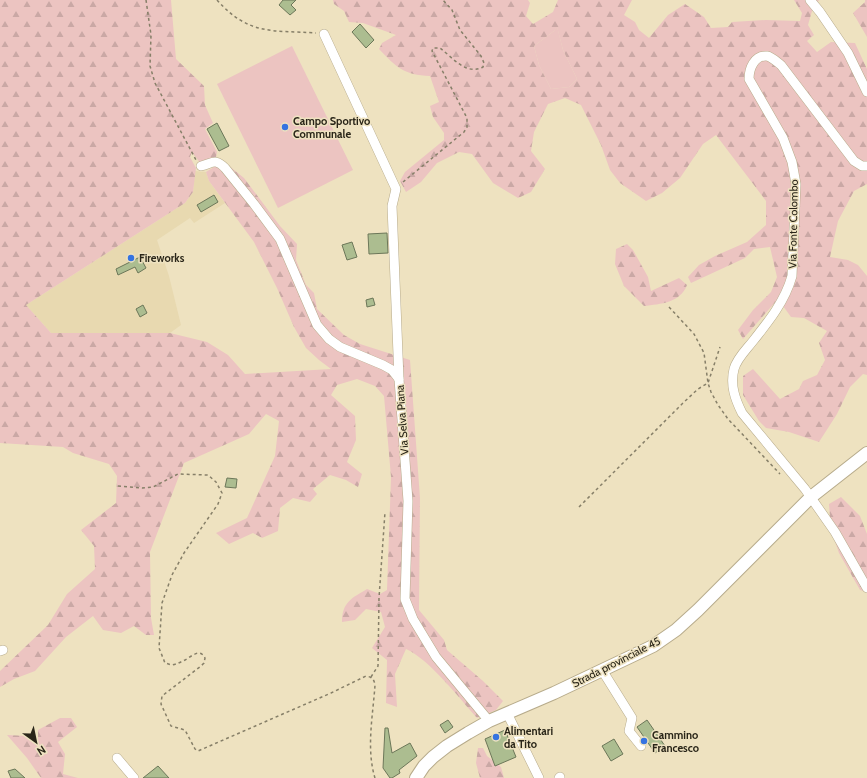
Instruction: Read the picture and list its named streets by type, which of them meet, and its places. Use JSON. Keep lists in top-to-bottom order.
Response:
{
  "streets": {
    "main road": ["Strada provinciale 45"],
    "street": ["Via Fonte Colombo", "Via Selva Piana"]
  },
  "crossings": [
    ["Via Fonte Colombo", "Strada provinciale 45"],
    ["Via Selva Piana", "Strada provinciale 45"]
  ],
  "places": [
    "Campo Sportivo Communale",
    "Fireworks",
    "Alimentari da Tito",
    "Cammino Francesco"
  ],
  "north": "bottom right"
}
